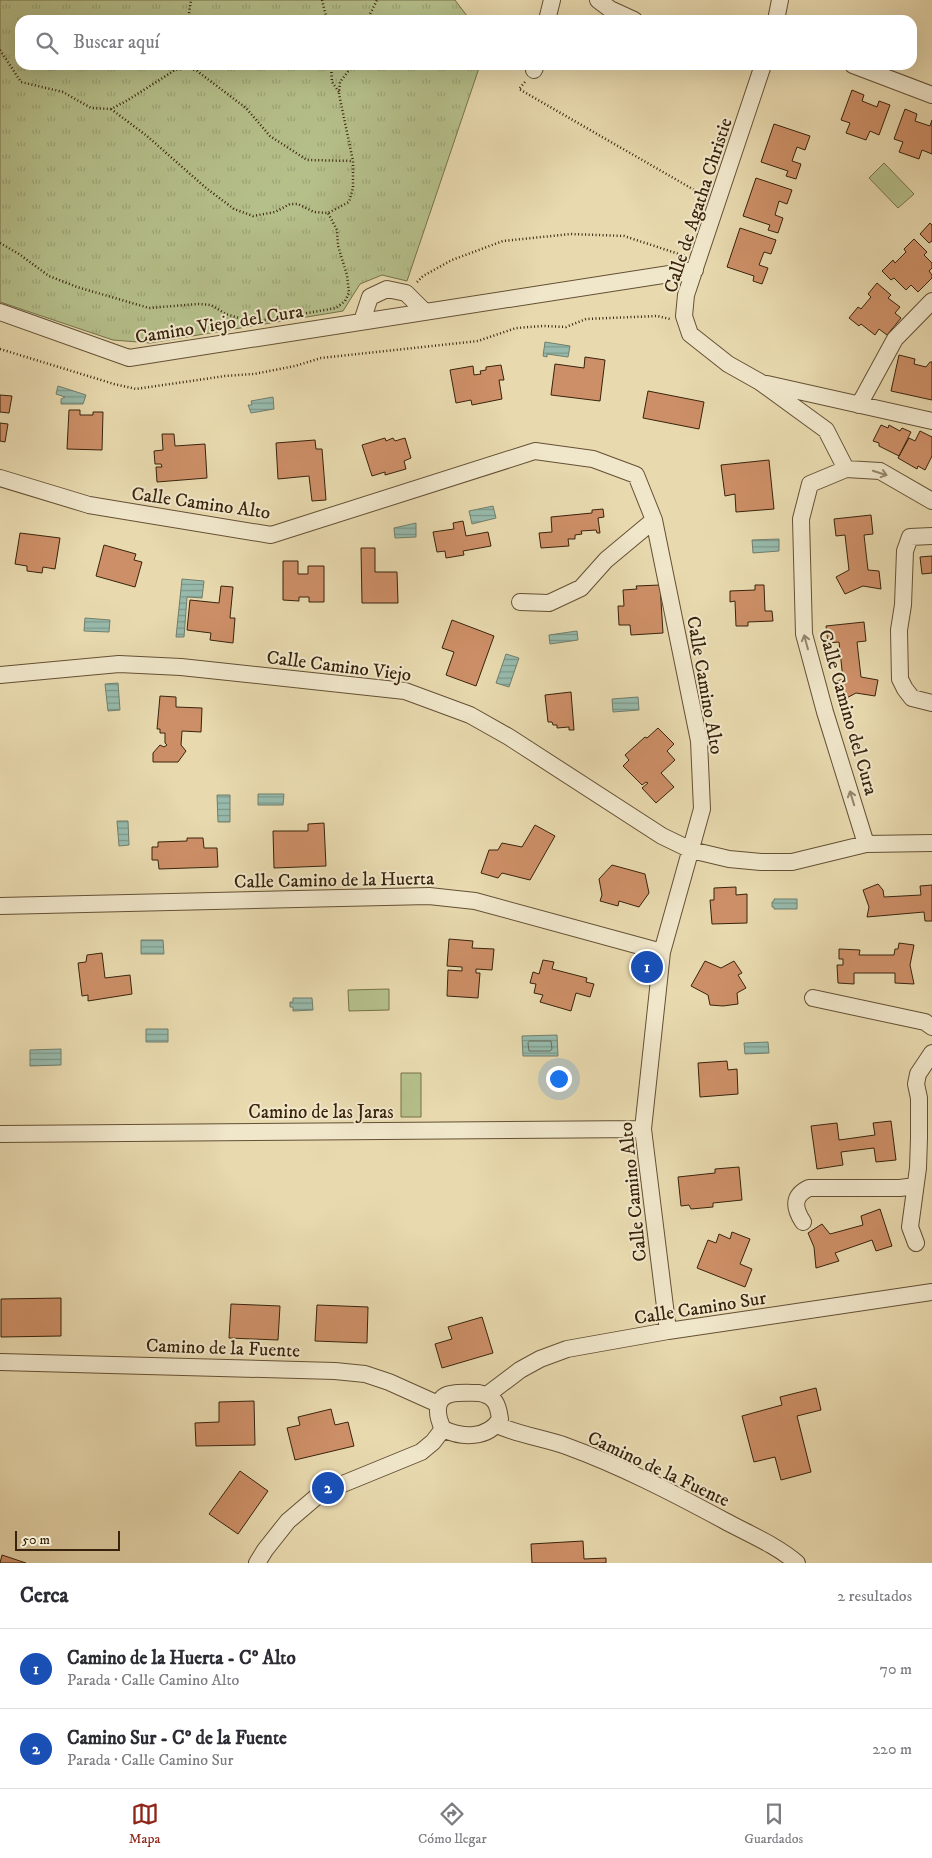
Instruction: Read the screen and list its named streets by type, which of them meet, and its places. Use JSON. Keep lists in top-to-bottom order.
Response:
{
  "streets": {
    "street": [
      "Calle de Agatha Christie",
      "Camino Viejo del Cura",
      "Calle Camino Alto",
      "Calle Camino Viejo",
      "Calle Camino del Cura",
      "Calle Camino de la Huerta",
      "Camino de las Jaras",
      "Calle Camino Sur",
      "Camino de la Fuente"
    ]
  },
  "crossings": [
    ["Calle de Agatha Christie", "Camino Viejo del Cura"],
    ["Calle Camino Alto", "Calle Camino Viejo"],
    ["Calle Camino Alto", "Calle Camino de la Huerta"],
    ["Calle Camino Alto", "Camino de las Jaras"],
    ["Calle Camino Alto", "Calle Camino Sur"],
    ["Calle Camino Viejo", "Calle Camino del Cura"],
    ["Calle Camino Sur", "Camino de la Fuente"]
  ],
  "scale_bar": "50 m",
  "page": {
    "search": "Buscar aquí",
    "pins": ["1", "2"],
    "scale": "50 m",
    "heading": ["Cerca", "2 resultados"],
    "list": [
      {
        "mark": "1",
        "name": "Camino de la Huerta - Cº Alto",
        "note": "Parada · Calle Camino Alto",
        "value": "70 m"
      },
      {
        "mark": "2",
        "name": "Camino Sur - Cº de la Fuente",
        "note": "Parada · Calle Camino Sur",
        "value": "220 m"
      }
    ],
    "nav": ["Mapa", "Cómo llegar", "Guardados"]
  }
}
